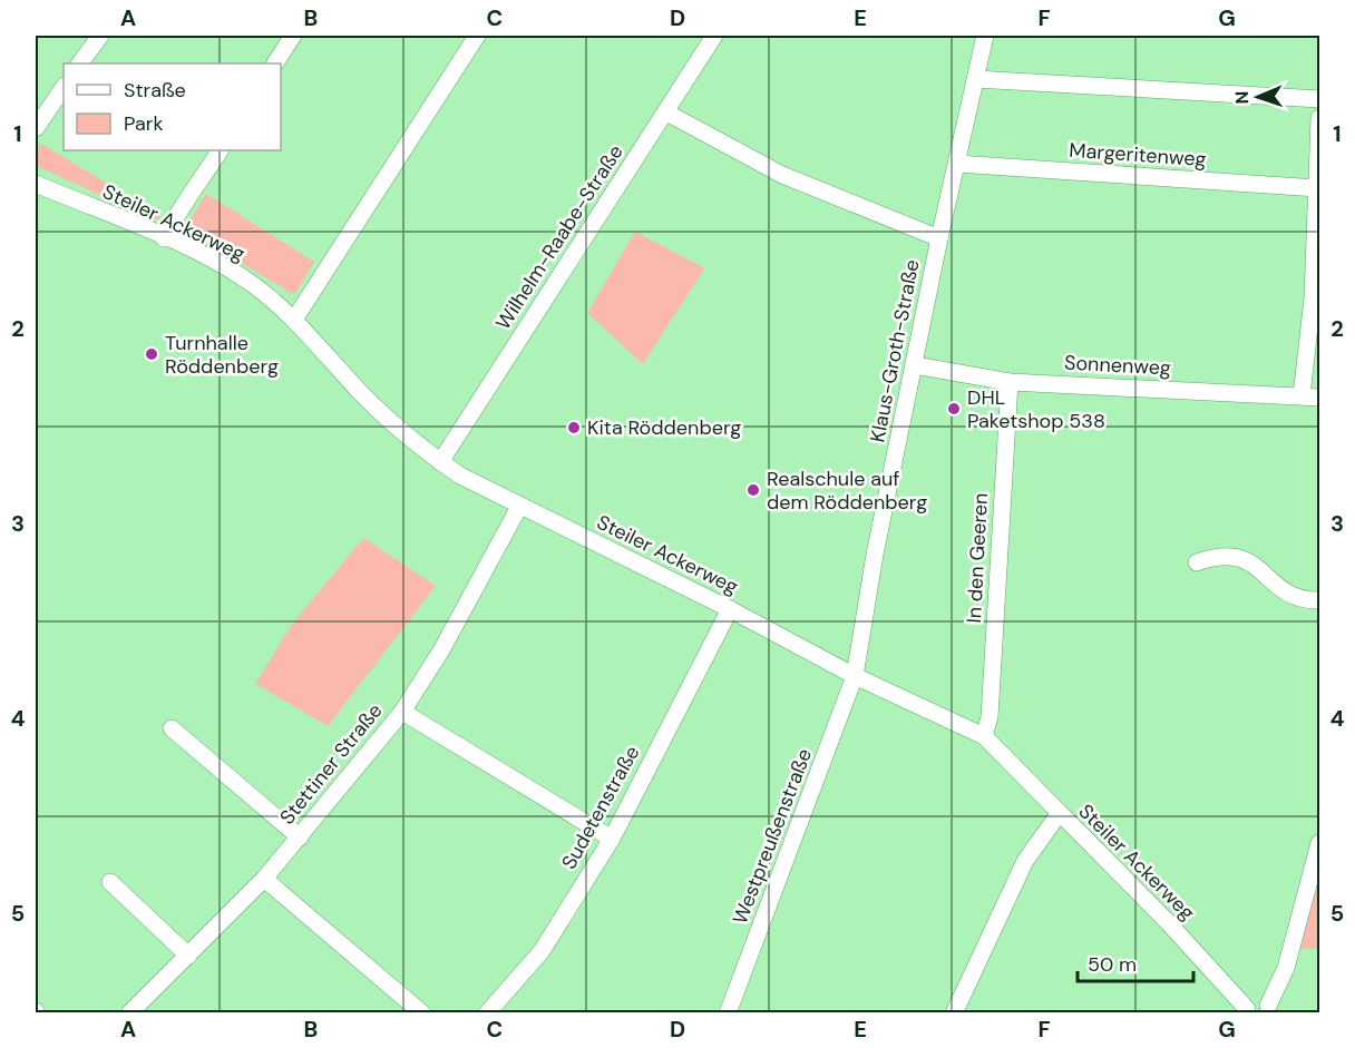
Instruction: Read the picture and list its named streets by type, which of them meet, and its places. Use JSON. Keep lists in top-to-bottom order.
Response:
{
  "streets": {
    "street": [
      "Margeritenweg",
      "Steiler Ackerweg",
      "Wilhelm-Raabe-Straße",
      "Klaus-Groth-Straße",
      "Sonnenweg",
      "In den Geeren",
      "Stettiner Straße",
      "Sudetenstraße",
      "Westpreußenstraße"
    ]
  },
  "crossings": [
    ["Margeritenweg", "Klaus-Groth-Straße"],
    ["Steiler Ackerweg", "Wilhelm-Raabe-Straße"],
    ["Steiler Ackerweg", "Klaus-Groth-Straße"],
    ["Steiler Ackerweg", "In den Geeren"],
    ["Steiler Ackerweg", "Stettiner Straße"],
    ["Steiler Ackerweg", "Sudetenstraße"],
    ["Steiler Ackerweg", "Westpreußenstraße"],
    ["Klaus-Groth-Straße", "Sonnenweg"],
    ["Klaus-Groth-Straße", "Westpreußenstraße"],
    ["Sonnenweg", "In den Geeren"]
  ],
  "places": [
    "Turnhalle Röddenberg",
    "DHL Paketshop 538",
    "Kita Röddenberg",
    "Realschule auf dem Röddenberg"
  ],
  "legend": ["Straße", "Park"],
  "scale_bar": "50 m",
  "north": "left",
  "grid": {
    "columns": [
      "A",
      "B",
      "C",
      "D",
      "E",
      "F",
      "G"
    ],
    "rows": [
      "1",
      "2",
      "3",
      "4",
      "5"
    ]
  }
}
